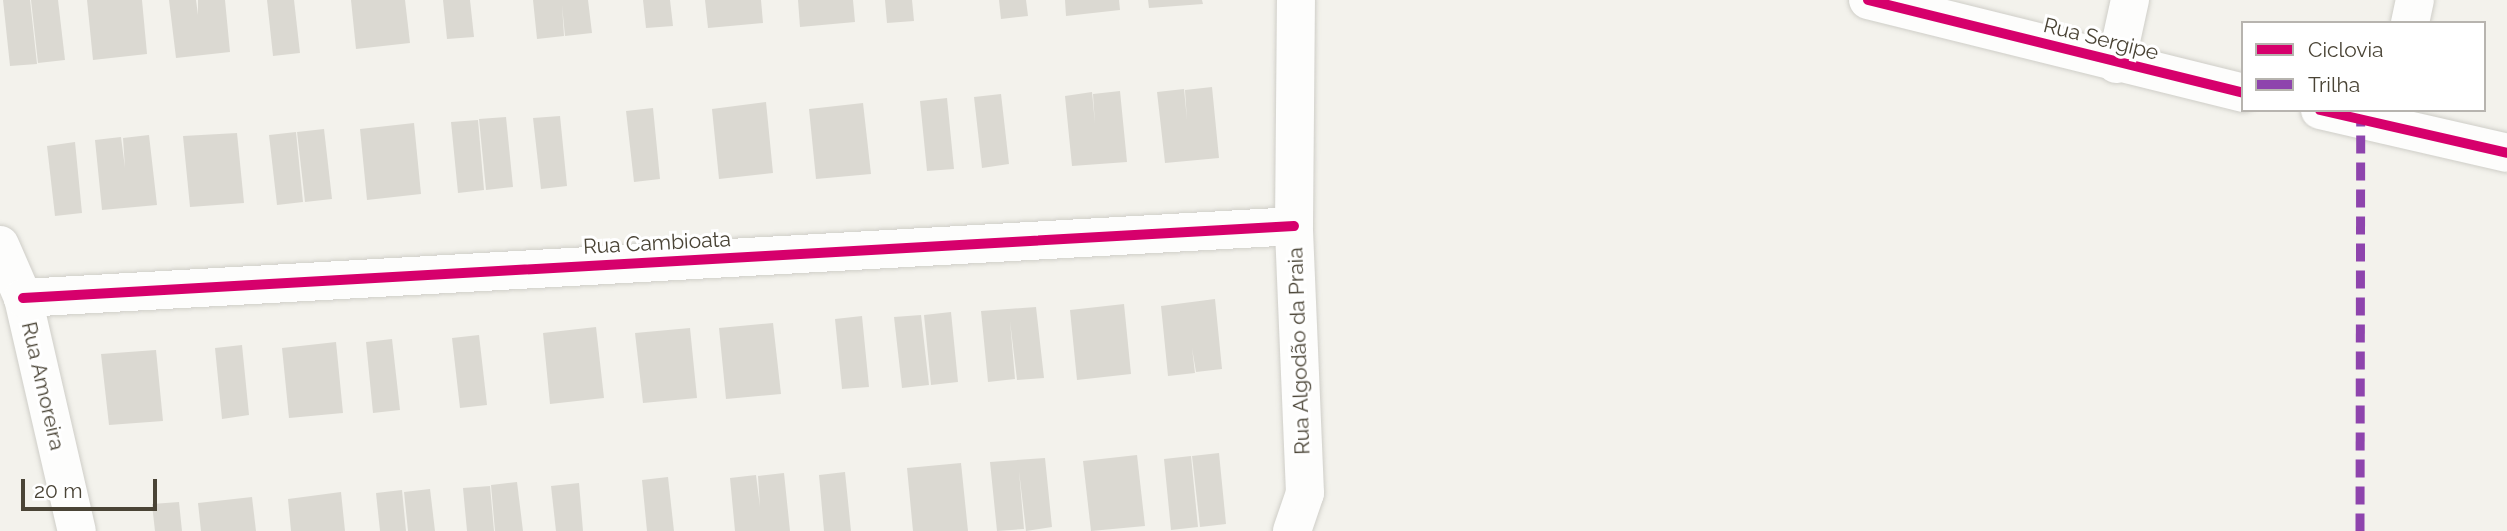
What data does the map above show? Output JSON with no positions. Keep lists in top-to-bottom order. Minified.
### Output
{"streets":{"street":["Rua Sergipe","Rua Cambioata","Rua Algodão da Praia","Rua Amoreira"]},"crossings":[["Rua Cambioata","Rua Algodão da Praia"],["Rua Cambioata","Rua Amoreira"]],"legend":["Ciclovia","Trilha"],"scale_bar":"20 m"}
